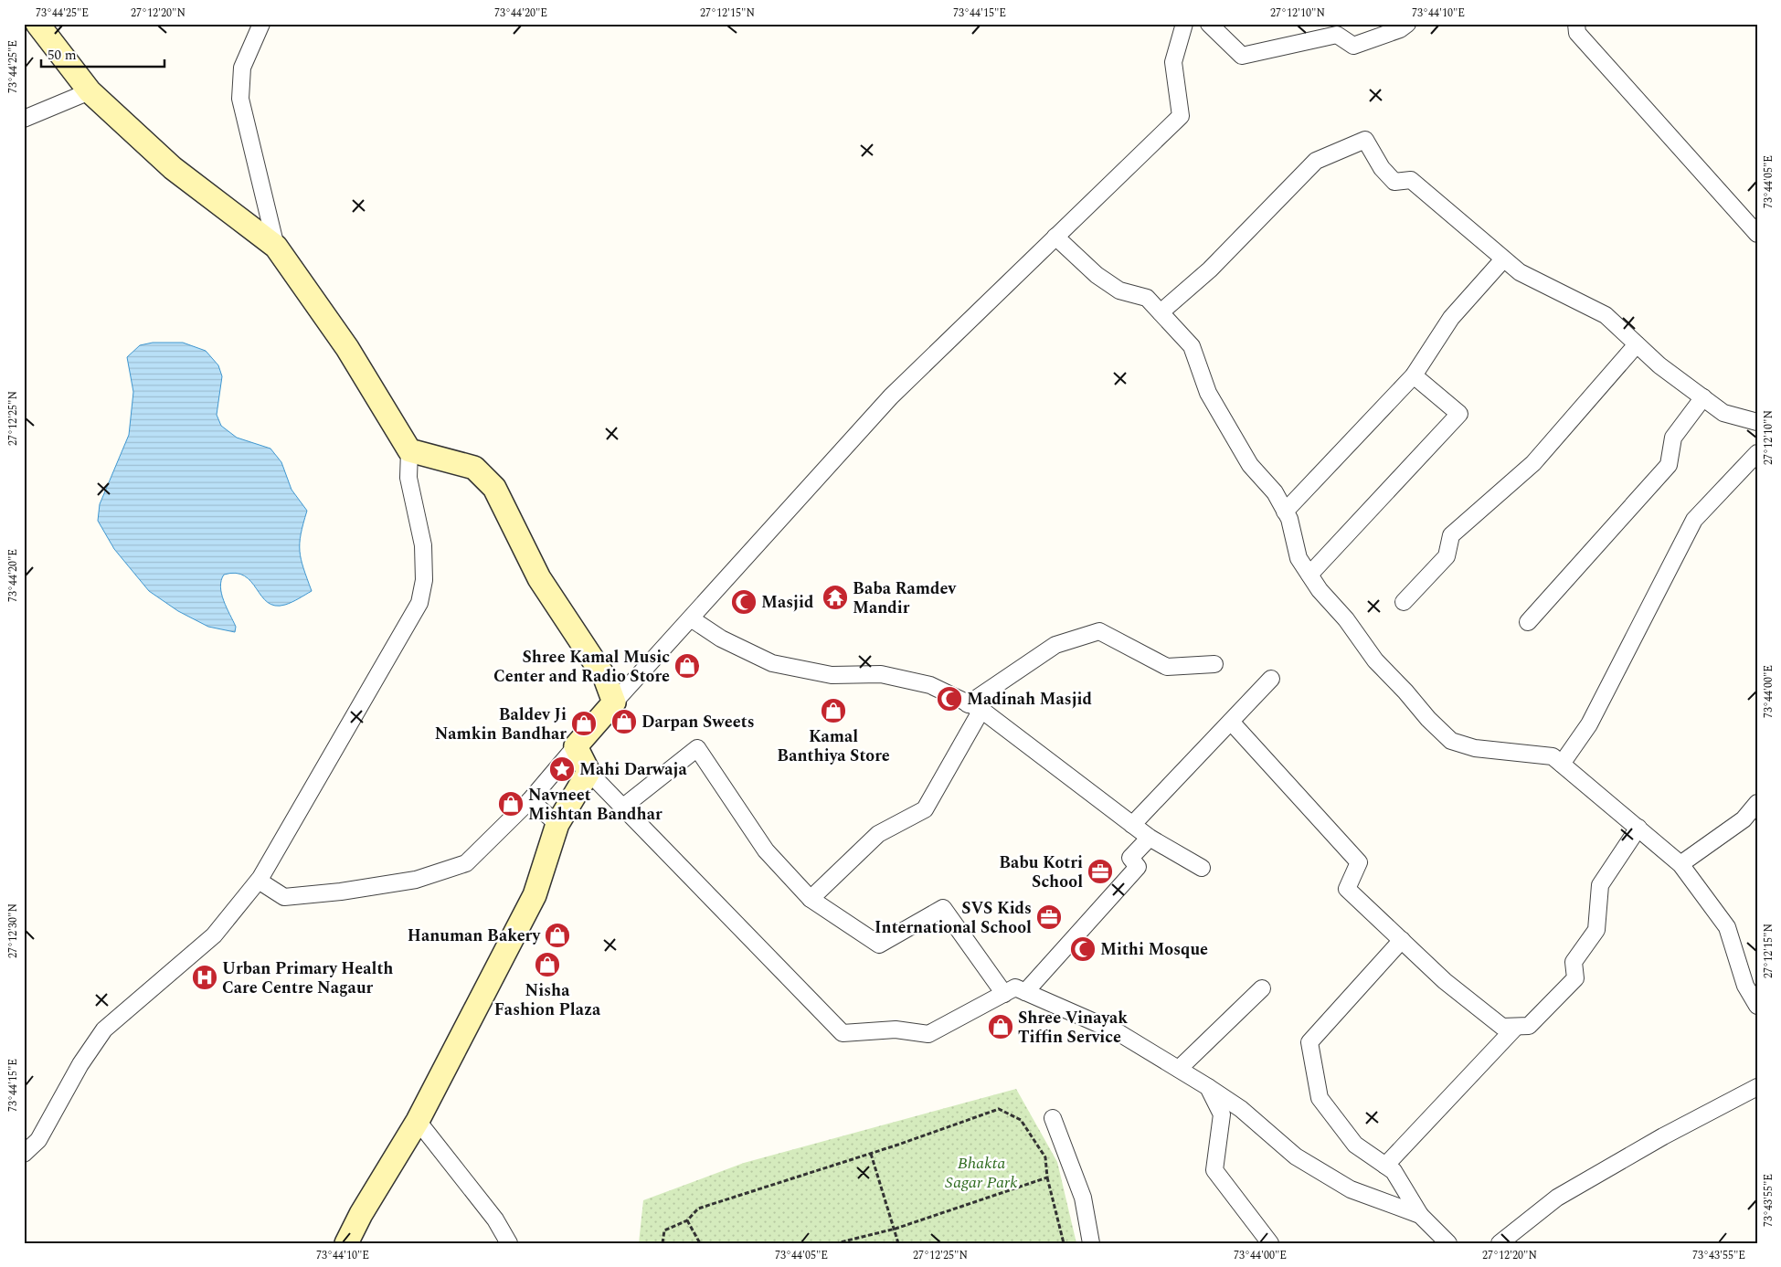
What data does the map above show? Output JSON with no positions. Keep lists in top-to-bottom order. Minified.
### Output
{"parks":["Bhakta Sagar Park"],"places":{"temple":["Baba Ramdev Mandir"],"mosque":["Masjid","Madinah Masjid","Mithi Mosque"],"shop":["Shree Kamal Music Center and Radio Store","Kamal Banthiya Store","Darpan Sweets","Baldev Ji Namkin Bandhar","Navneet Mishtan Bandhar","Hanuman Bakery","Nisha Fashion Plaza","Shree Vinayak Tiffin Service"],"place":["Mahi Darwaja"],"office":["Babu Kotri School","SVS Kids International School"],"hospital":["Urban Primary Health Care Centre Nagaur"]},"scale_bar":"50 m","coordinates":["73°44'25\"E","27°12'20\"N","73°44'20\"E","27°12'15\"N","73°44'15\"E","27°12'10\"N","73°44'10\"E","73°44'05\"E","27°12'25\"N","73°44'00\"E","27°12'30\"N","73°43'55\"E"]}
